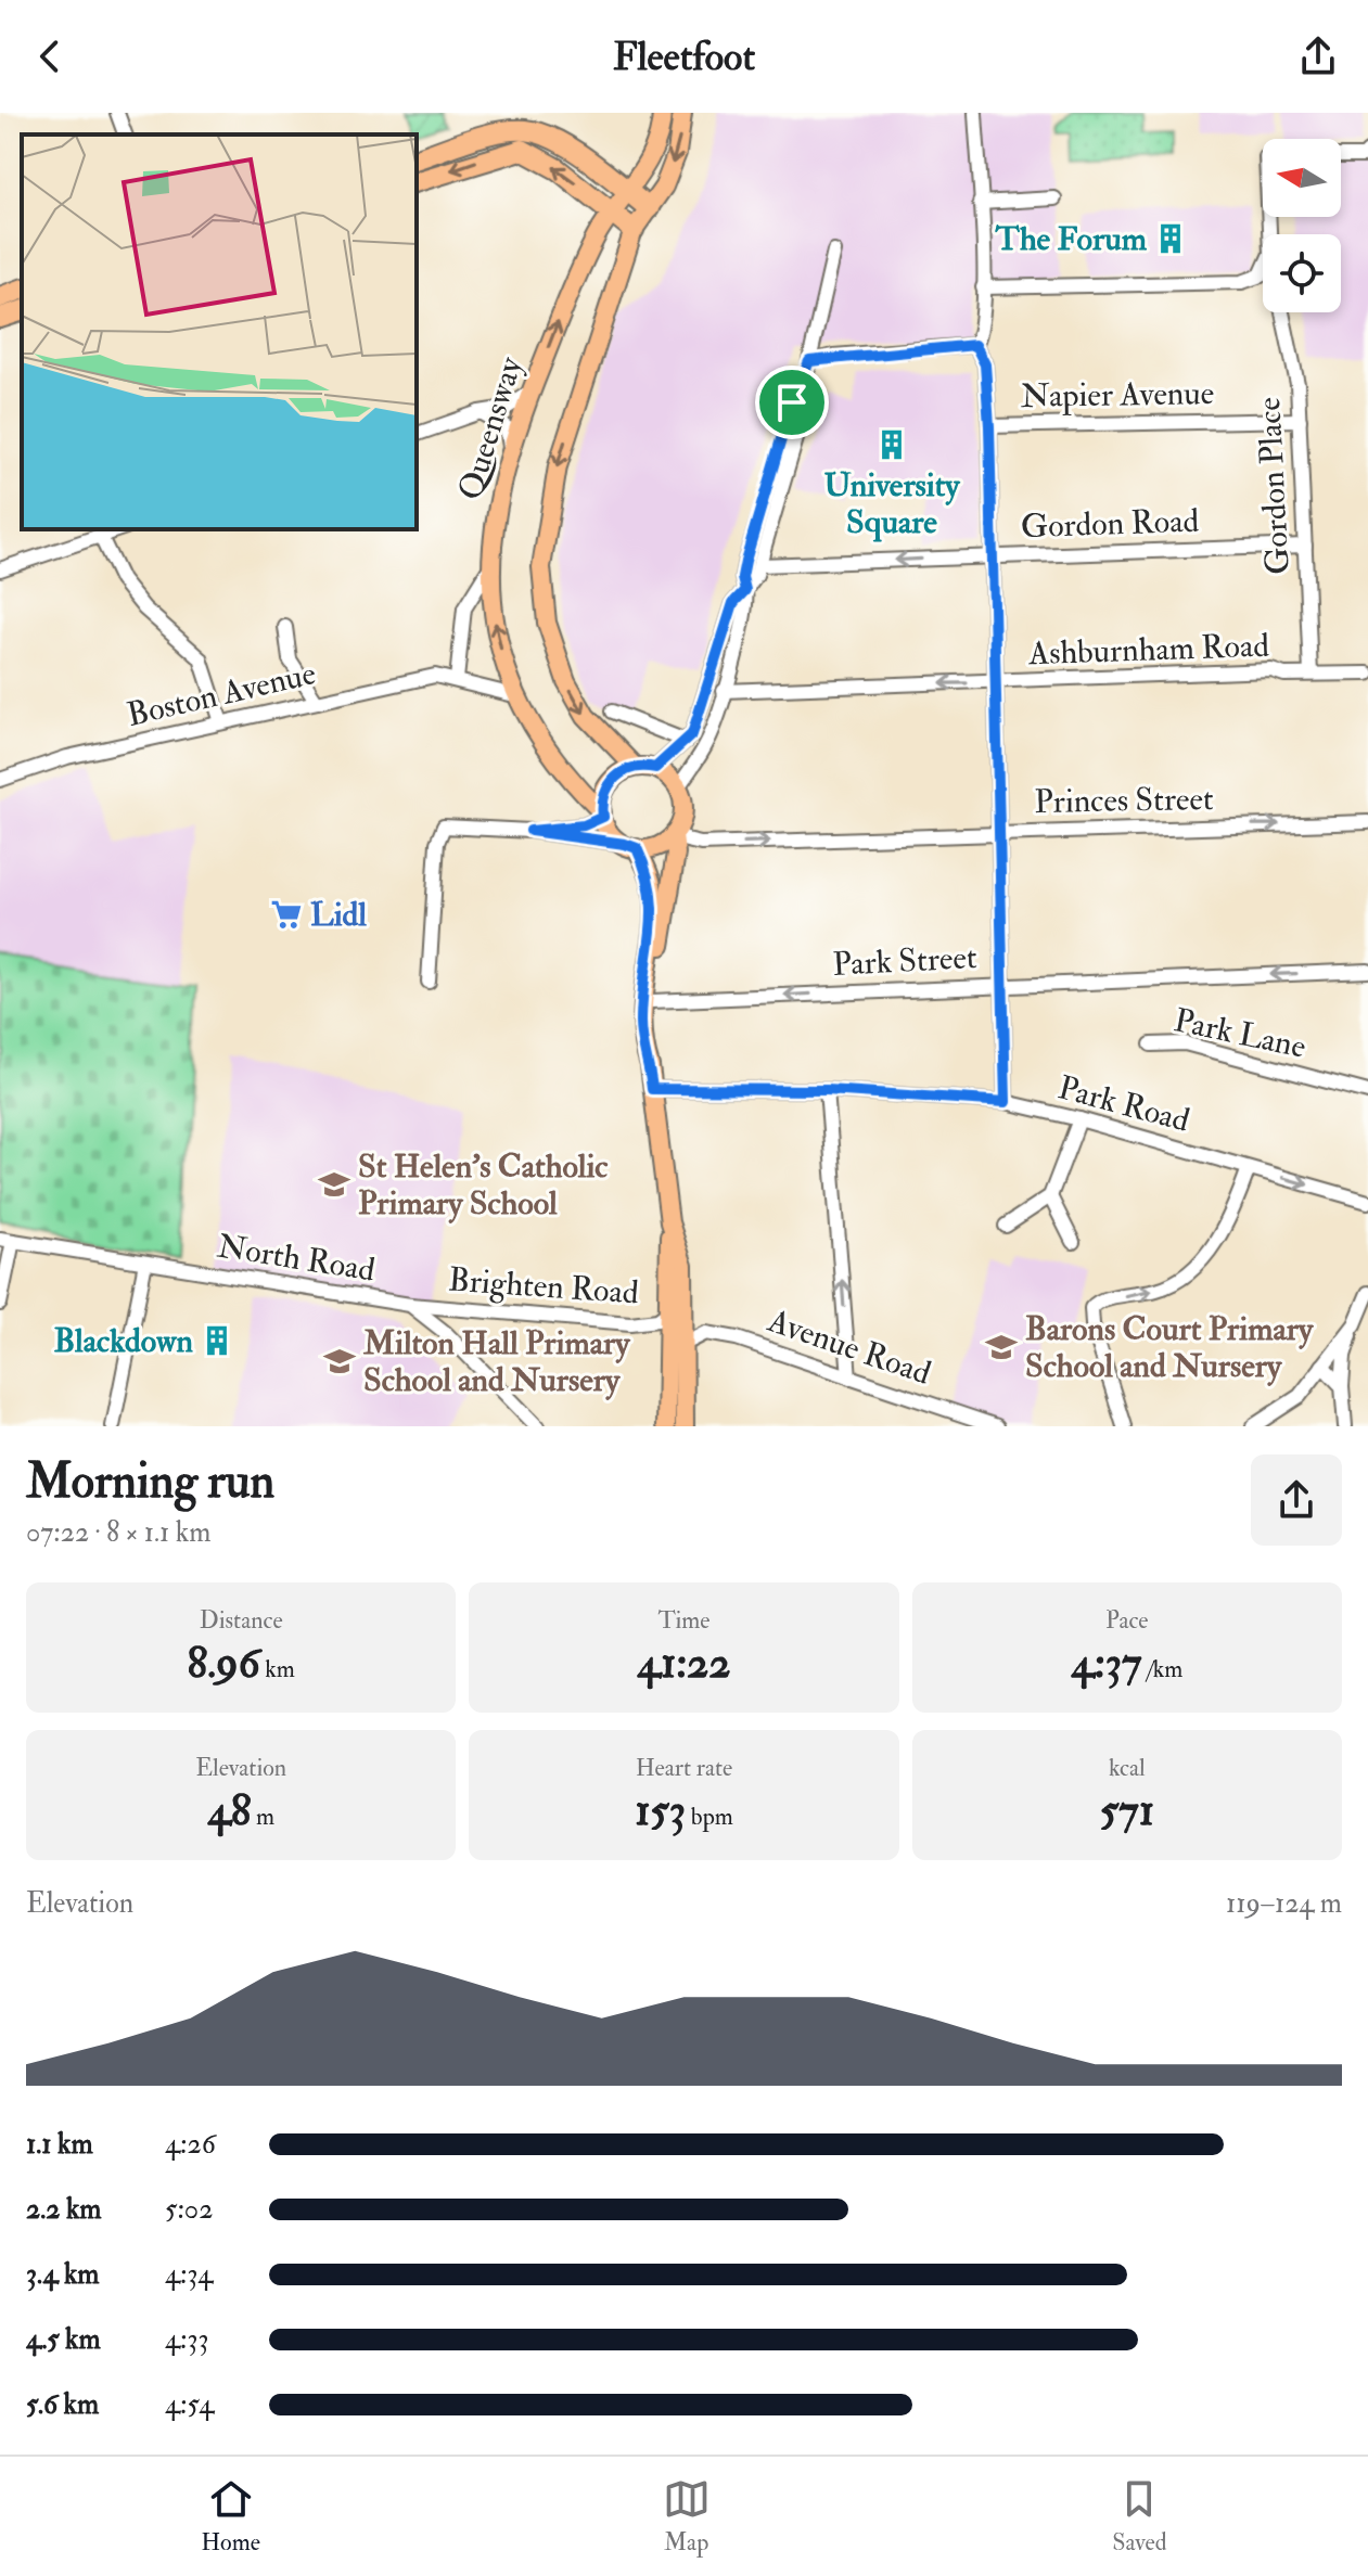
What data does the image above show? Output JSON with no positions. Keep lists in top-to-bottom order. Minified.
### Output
{"streets":{"main road":["Queensway"],"street":["Napier Avenue","Gordon Place","Gordon Road","Ashburnham Road","Boston Avenue","Princes Street","Park Street","Park Lane","Park Road","North Road","Brighten Road","Avenue Road"]},"crossings":[["Napier Avenue","Gordon Place"],["Queensway","Boston Avenue"],["Queensway","Princes Street"],["Gordon Place","Gordon Road"],["Gordon Place","Ashburnham Road"],["North Road","Brighten Road"]],"one_way":["Gordon Road","Ashburnham Road","Princes Street","Park Street"],"places":{"building":["The Forum","University Square","Blackdown"],"supermarket":["Lidl"],"school or university":["St Helen's Catholic Primary School","Barons Court Primary School and Nursery","Milton Hall Primary School and Nursery"]},"north":"left","page":{"header":"Fleetfoot","heading":["Morning run","07:22 · 8 × 1.1 km"],"stats":[["Distance","8.96 km"],["Time","41:22"],["Pace","4:37 /km"],["Elevation","48 m"],["Heart rate","153 bpm"],["kcal","571"]],"chart":["Elevation","119–124 m"],"list":[{"name":"1.1 km","note":"4:26"},{"name":"2.2 km","note":"5:02"},{"name":"3.4 km","note":"4:34"},{"name":"4.5 km","note":"4:33"},{"name":"5.6 km","note":"4:54"}],"tabs":["Home","Map","Saved"]}}
